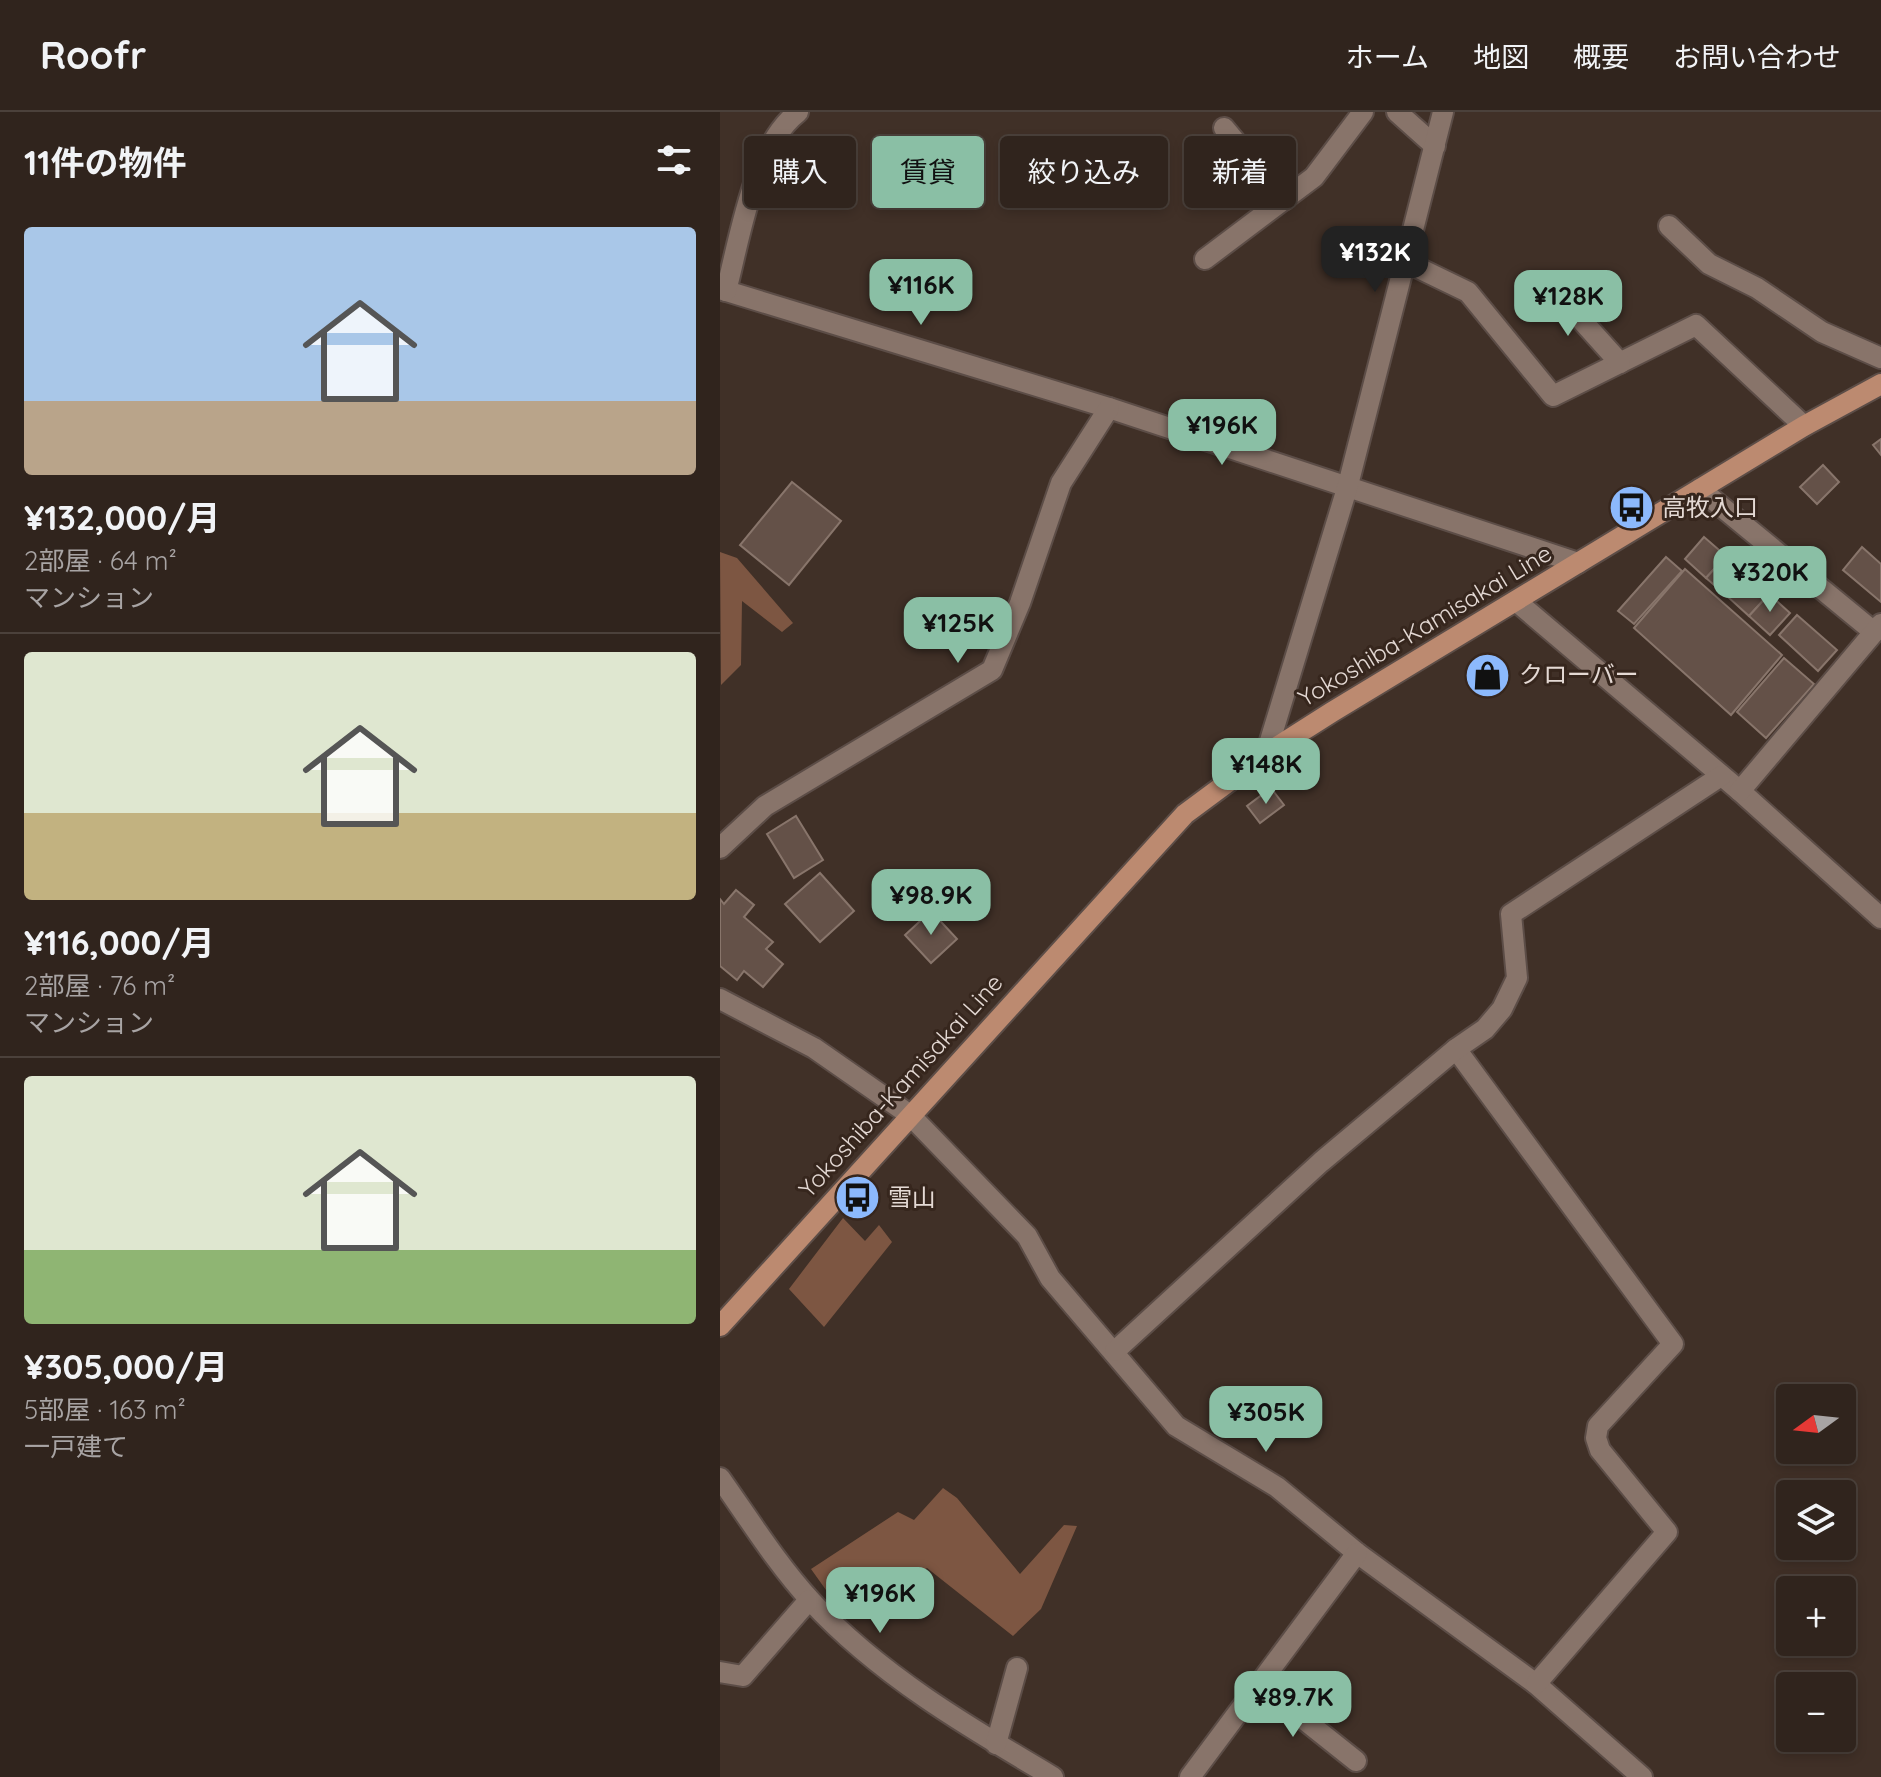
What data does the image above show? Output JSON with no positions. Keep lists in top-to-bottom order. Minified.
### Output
{"streets":{"main road":["Yokoshiba-Kamisakai Line"]},"places":{"bus stop":["高牧入口","雪山"],"shop":["クローバー"]},"north":"left","page":{"header":"Roofr","nav":["ホーム","地図","概要","お問い合わせ"],"heading":"11件の物件","chip":["購入","賃貸","絞り込み","新着"],"list":[{"name":"¥132,000/月","note":"2部屋 · 64 m² · マンション"},{"name":"¥116,000/月","note":"2部屋 · 76 m² · マンション"},{"name":"¥305,000/月","note":"5部屋 · 163 m² · 一戸建て"}],"price":["¥132K","¥116K","¥128K","¥196K","¥320K","¥125K","¥148K","¥98.9K","¥305K","¥196K","¥89.7K"],"map_buttons":["+","−"]}}
